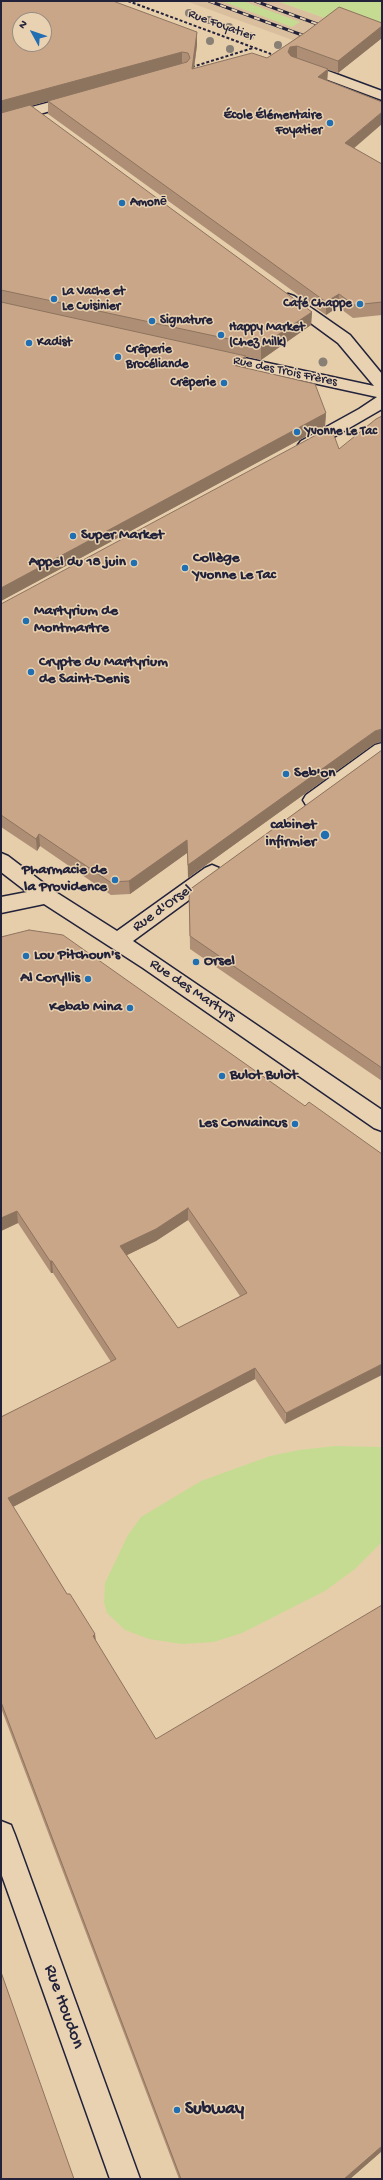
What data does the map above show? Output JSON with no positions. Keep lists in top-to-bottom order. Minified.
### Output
{"streets":{"street":["Rue des Trois Frères","Rue d'Orsel","Rue des Martyrs","Rue Houdon"],"path":["Rue Foyatier"]},"crossings":[["Rue d'Orsel","Rue des Martyrs"]],"places":["École Élémentaire Foyatier","Amonē","La Vache et Le Cuisinier","Café Chappe","Signature","Happy Market (Chez Milk)","Kadist","Crêperie Brocéliande","Crêperie","Yvonne Le Tac","Super Market","Appel du 18 juin","Collège Yvonne Le Tac","Martyrium de Montmartre","Crypte du Martyrium de Saint-Denis","Seb'on","cabinet infirmier","Pharmacie de la Providence","Lou Pitchoun's","Orsel","Al Coryllis","Kebab Mina","Bulot Bulot","Les Convaincus","Subway"],"north":"top left"}
